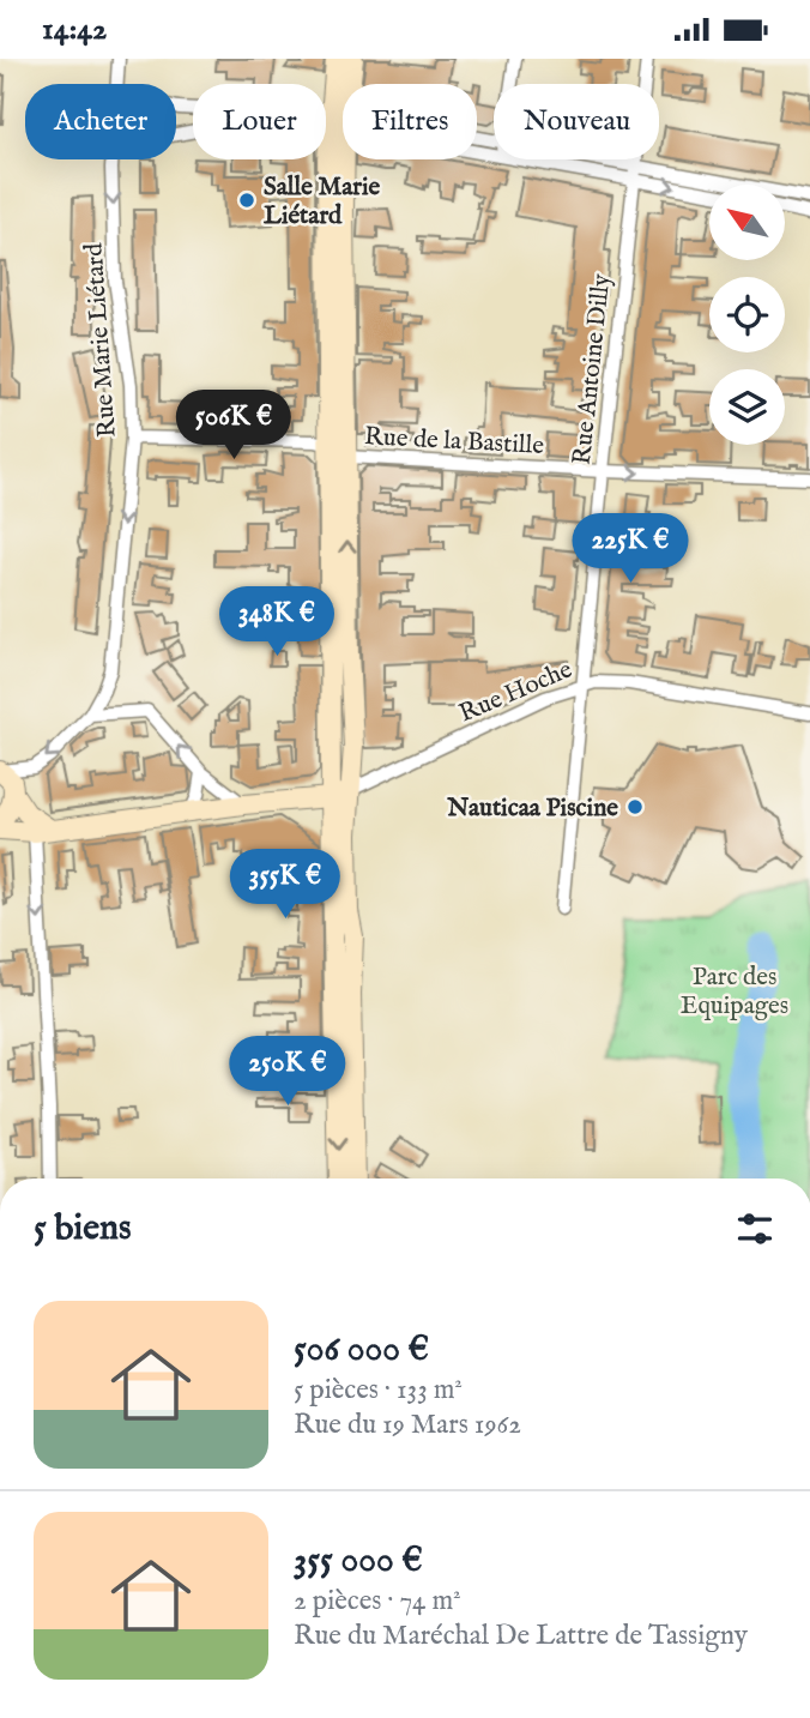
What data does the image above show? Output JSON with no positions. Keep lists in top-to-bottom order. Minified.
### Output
{"streets":{"street":["Rue Marie Liétard","Rue Antoine Dilly","Rue de la Bastille","Rue Hoche"]},"crossings":[["Rue Marie Liétard","Rue de la Bastille"],["Rue Antoine Dilly","Rue de la Bastille"],["Rue Antoine Dilly","Rue Hoche"]],"one_way":["Rue Marie Liétard"],"parks":["Parc des Equipages"],"places":["Salle Marie Liétard","Nauticaa Piscine"],"north":"top left","page":{"status":"14:42","chip":["Acheter","Louer","Filtres","Nouveau"],"price":["506K €","225K €","348K €","355K €","250K €"],"heading":"5 biens","list":[{"name":"506 000 €","note":"5 pièces · 133 m² · Rue du 19 Mars 1962"},{"name":"355 000 €","note":"2 pièces · 74 m² · Rue du Maréchal De Lattre de Tassigny"}]}}
